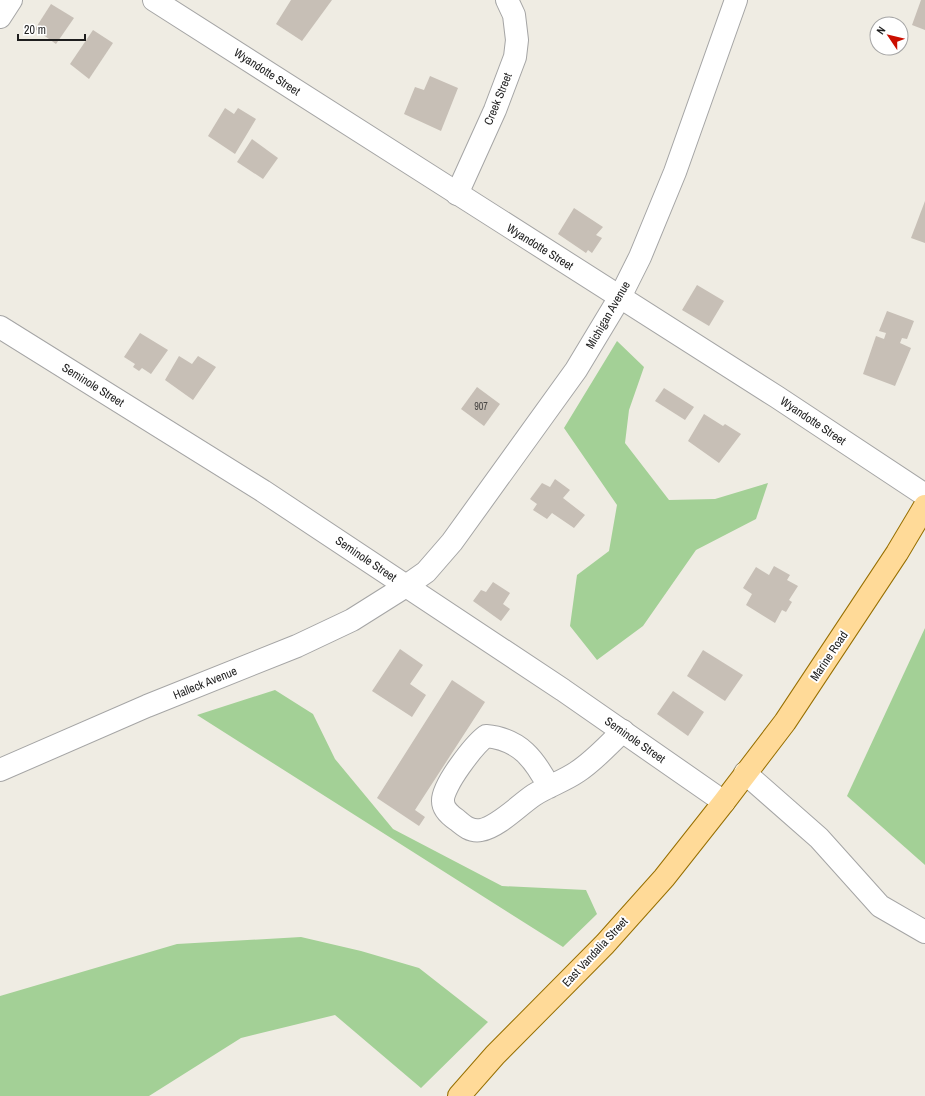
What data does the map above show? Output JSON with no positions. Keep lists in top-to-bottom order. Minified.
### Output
{"streets":{"main road":["Marine Road","East Vandalia Street"],"street":["Wyandotte Street","Creek Street","Michigan Avenue","Seminole Street","Halleck Avenue"]},"crossings":[["Wyandotte Street","Creek Street"],["Wyandotte Street","Michigan Avenue"],["Michigan Avenue","Seminole Street"],["Michigan Avenue","Halleck Avenue"],["Seminole Street","Marine Road"],["Seminole Street","Halleck Avenue"],["Seminole Street","East Vandalia Street"],["Marine Road","East Vandalia Street"]],"house_numbers":["907"],"scale_bar":"20 m","north":"top left"}
